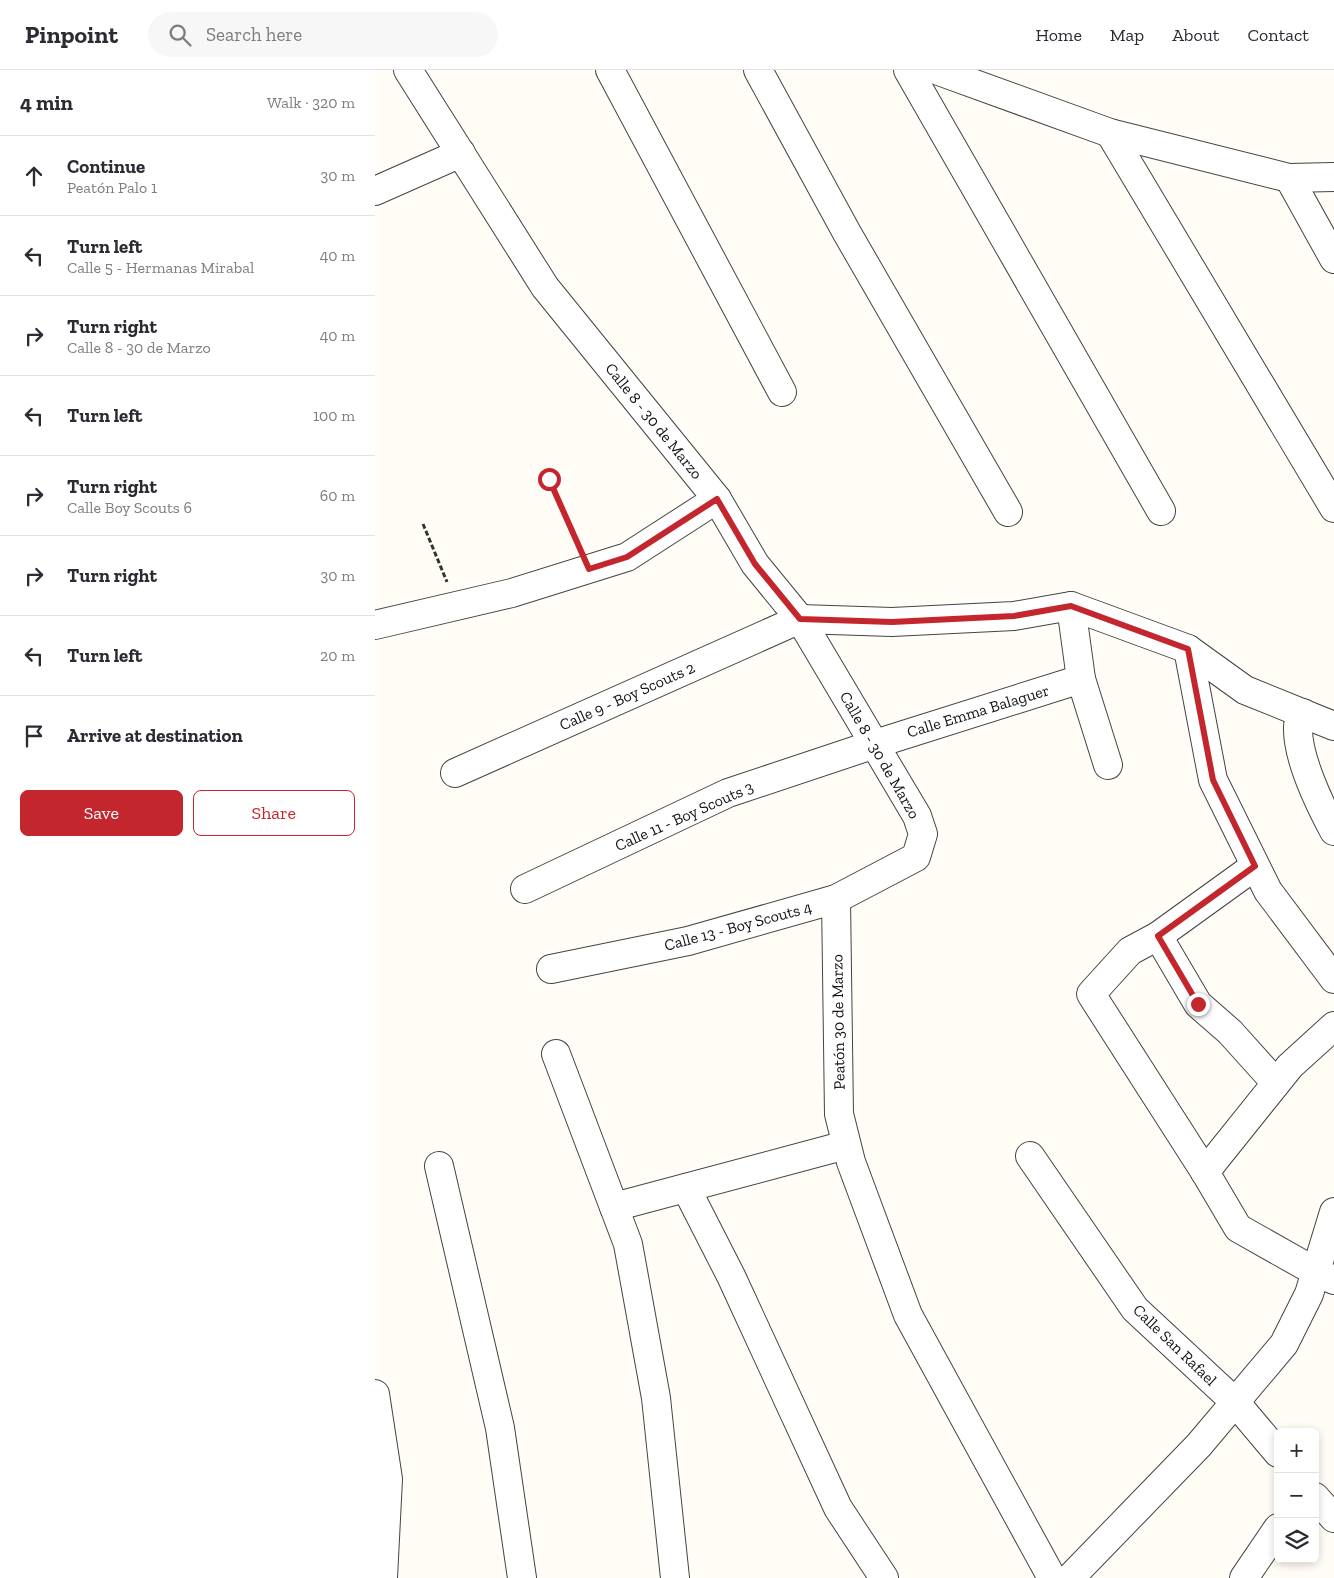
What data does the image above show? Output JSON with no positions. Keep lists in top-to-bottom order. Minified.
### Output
{"streets":{"street":["Calle 8 - 30 de Marzo","Calle 9 - Boy Scouts 2","Calle Emma Balaguer","Calle 11 - Boy Scouts 3","Calle 13 - Boy Scouts 4","Peatón 30 de Marzo","Calle San Rafael"]},"crossings":[["Calle 8 - 30 de Marzo","Calle 9 - Boy Scouts 2"],["Calle 8 - 30 de Marzo","Calle Emma Balaguer"],["Calle 8 - 30 de Marzo","Calle 11 - Boy Scouts 3"],["Calle 8 - 30 de Marzo","Calle 13 - Boy Scouts 4"],["Calle Emma Balaguer","Calle 11 - Boy Scouts 3"],["Calle 13 - Boy Scouts 4","Peatón 30 de Marzo"]],"page":{"header":"Pinpoint","search":"Search here","nav":["Home","Map","About","Contact"],"heading":["4 min","Walk · 320 m"],"list":[["Continue","Peatón Palo 1","30 m"],["Turn left","Calle 5 - Hermanas Mirabal","40 m"],["Turn right","Calle 8 - 30 de Marzo","40 m"],["Turn left","100 m"],["Turn right","Calle Boy Scouts 6","60 m"],["Turn right","30 m"],["Turn left","20 m"],"Arrive at destination"],"buttons":["Save","Share"],"map_buttons":["+","−"]}}
